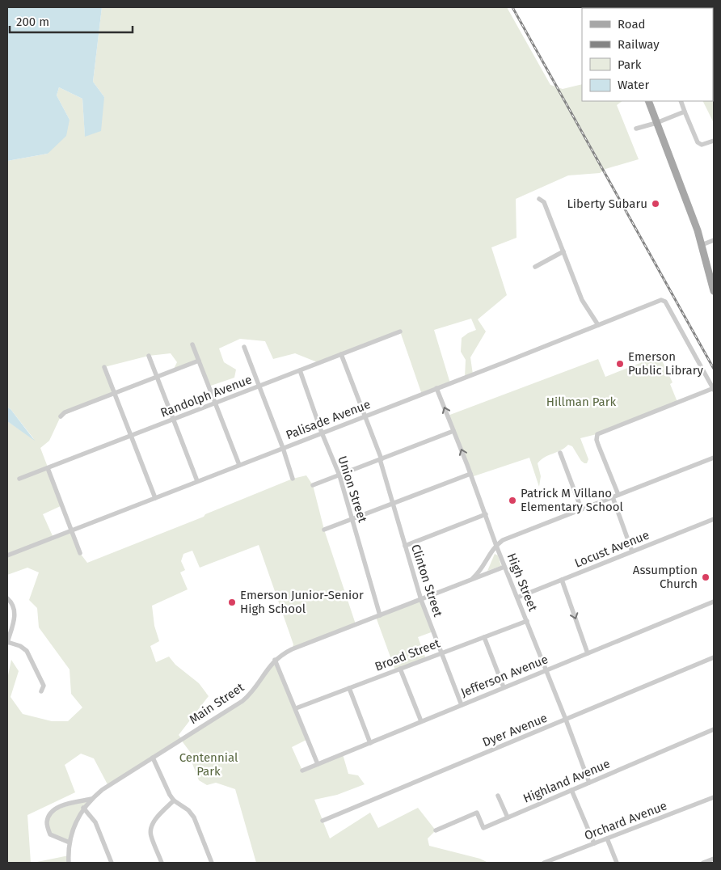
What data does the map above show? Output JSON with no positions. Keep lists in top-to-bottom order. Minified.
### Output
{"streets":{"street":["Randolph Avenue","Palisade Avenue","Union Street","Locust Avenue","Clinton Street","High Street","Broad Street","Jefferson Avenue","Main Street","Dyer Avenue","Highland Avenue","Orchard Avenue"]},"crossings":[["Randolph Avenue","Union Street"],["Randolph Avenue","Clinton Street"],["Palisade Avenue","Union Street"],["Palisade Avenue","Clinton Street"],["Palisade Avenue","High Street"],["Union Street","Main Street"],["Locust Avenue","High Street"],["Clinton Street","Broad Street"],["Clinton Street","Jefferson Avenue"],["Clinton Street","Main Street"],["High Street","Broad Street"],["High Street","Jefferson Avenue"],["High Street","Main Street"],["High Street","Dyer Avenue"],["High Street","Highland Avenue"]],"parks":["Hillman Park","Centennial Park"],"places":["Liberty Subaru","Emerson Public Library","Patrick M Villano Elementary School","Assumption Church","Emerson Junior-Senior High School"],"legend":["Road","Railway","Park","Water"],"scale_bar":"200 m"}
